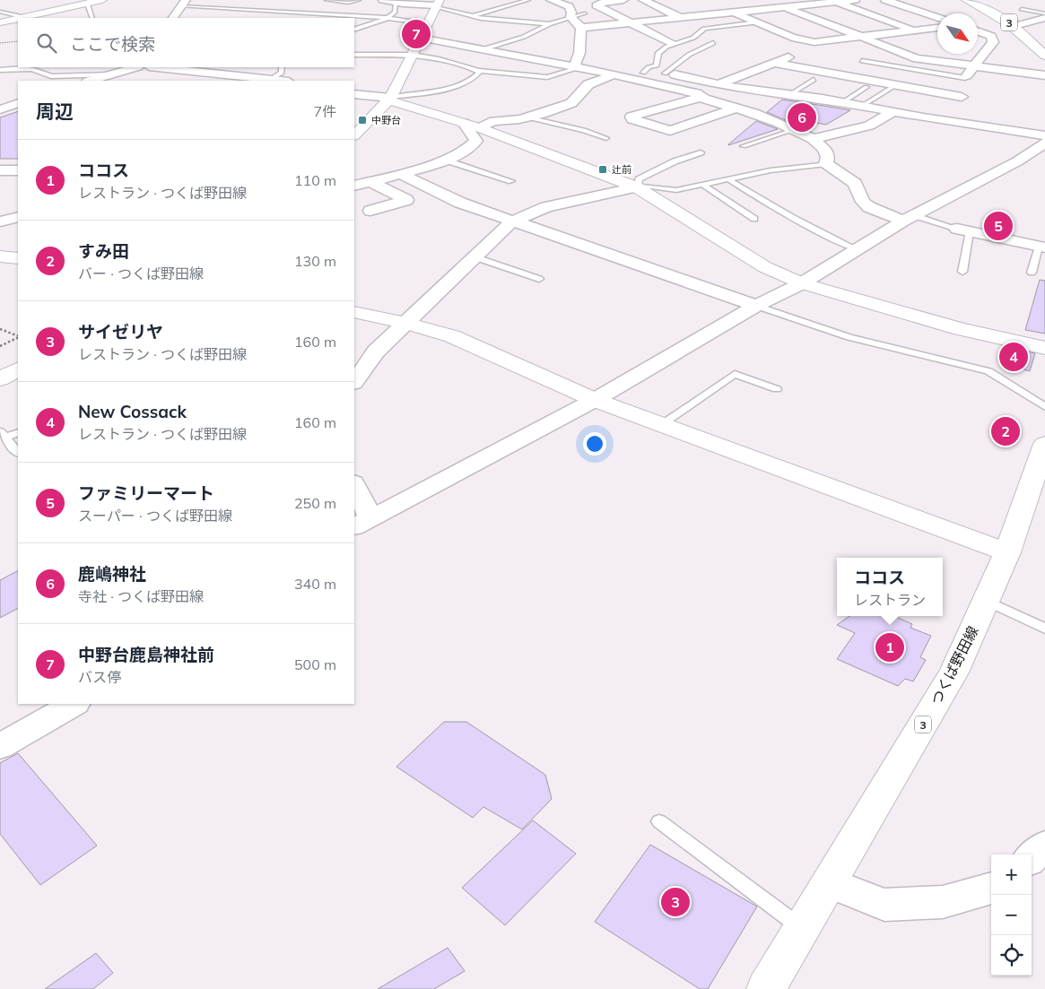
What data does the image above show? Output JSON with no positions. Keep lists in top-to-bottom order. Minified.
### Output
{"streets":{"street":["3","つくば野田線"]},"places":{"transit":["中野台","辻前"]},"north":"bottom right","page":{"pins":["7","6","5","4","2","1","3"],"search":"ここで検索","heading":["周辺","7件"],"list":[{"mark":"1","name":"ココス","note":"レストラン · つくば野田線","value":"110 m"},{"mark":"2","name":"すみ田","note":"バー · つくば野田線","value":"130 m"},{"mark":"3","name":"サイゼリヤ","note":"レストラン · つくば野田線","value":"160 m"},{"mark":"4","name":"New Cossack","note":"レストラン · つくば野田線","value":"160 m"},{"mark":"5","name":"ファミリーマート","note":"スーパー · つくば野田線","value":"250 m"},{"mark":"6","name":"鹿嶋神社","note":"寺社 · つくば野田線","value":"340 m"},{"mark":"7","name":"中野台鹿島神社前","note":"バス停","value":"500 m"}],"popup":["ココス","レストラン"],"map_buttons":["+","−"]}}
